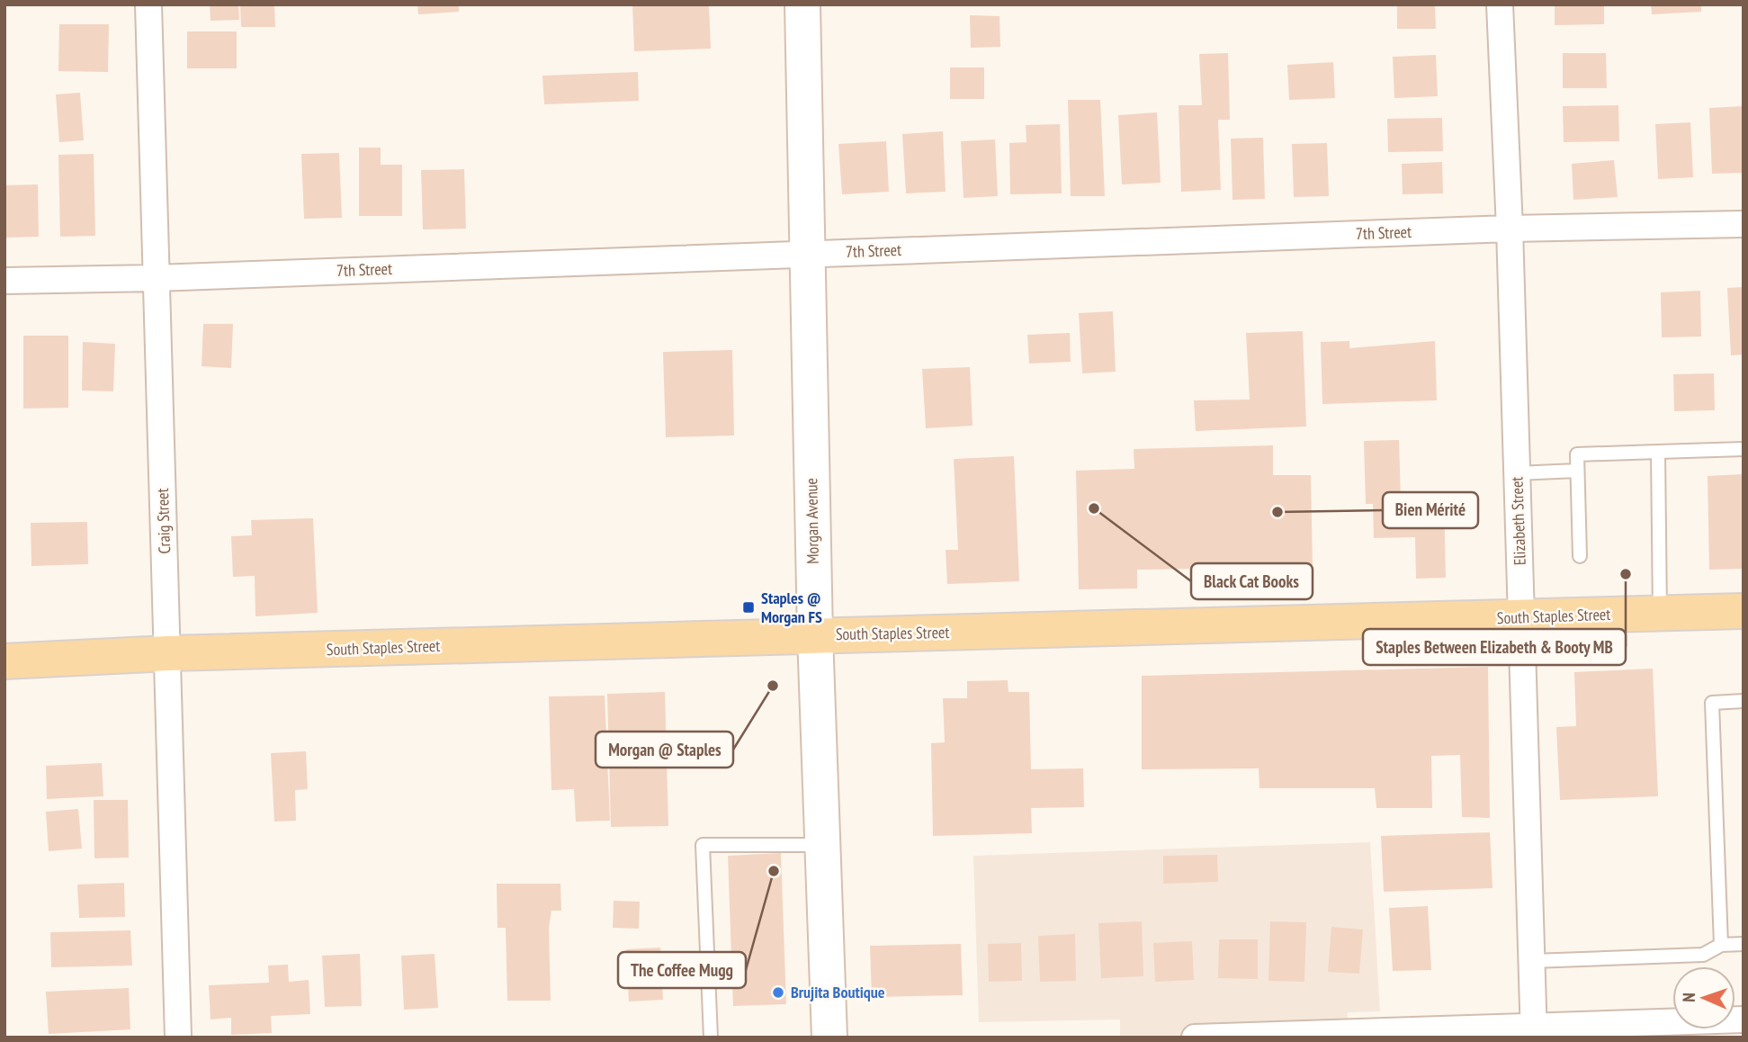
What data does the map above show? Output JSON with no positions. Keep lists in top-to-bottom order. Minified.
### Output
{"streets":{"main road":["Morgan Avenue","South Staples Street"],"street":["7th Street","Craig Street","Elizabeth Street"]},"crossings":[["7th Street","Craig Street"],["7th Street","Morgan Avenue"],["7th Street","Elizabeth Street"],["Craig Street","South Staples Street"],["Morgan Avenue","South Staples Street"],["Elizabeth Street","South Staples Street"]],"places":{"other":["Black Cat Books","Bien Mérité","Staples Between Elizabeth & Booty MB","Morgan @ Staples","The Coffee Mugg","Brujita Boutique"],"transit":["Staples @ Morgan FS"]},"north":"left"}
